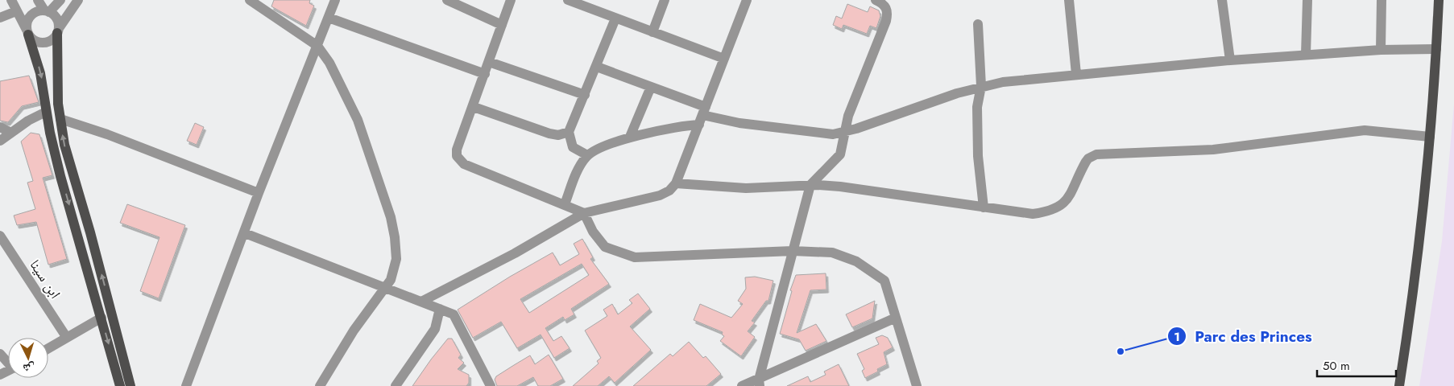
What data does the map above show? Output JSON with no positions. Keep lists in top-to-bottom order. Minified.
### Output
{"streets":{"street":["ابن سينا"]},"places":["Parc des Princes"],"scale_bar":"50 m","north":"bottom"}
